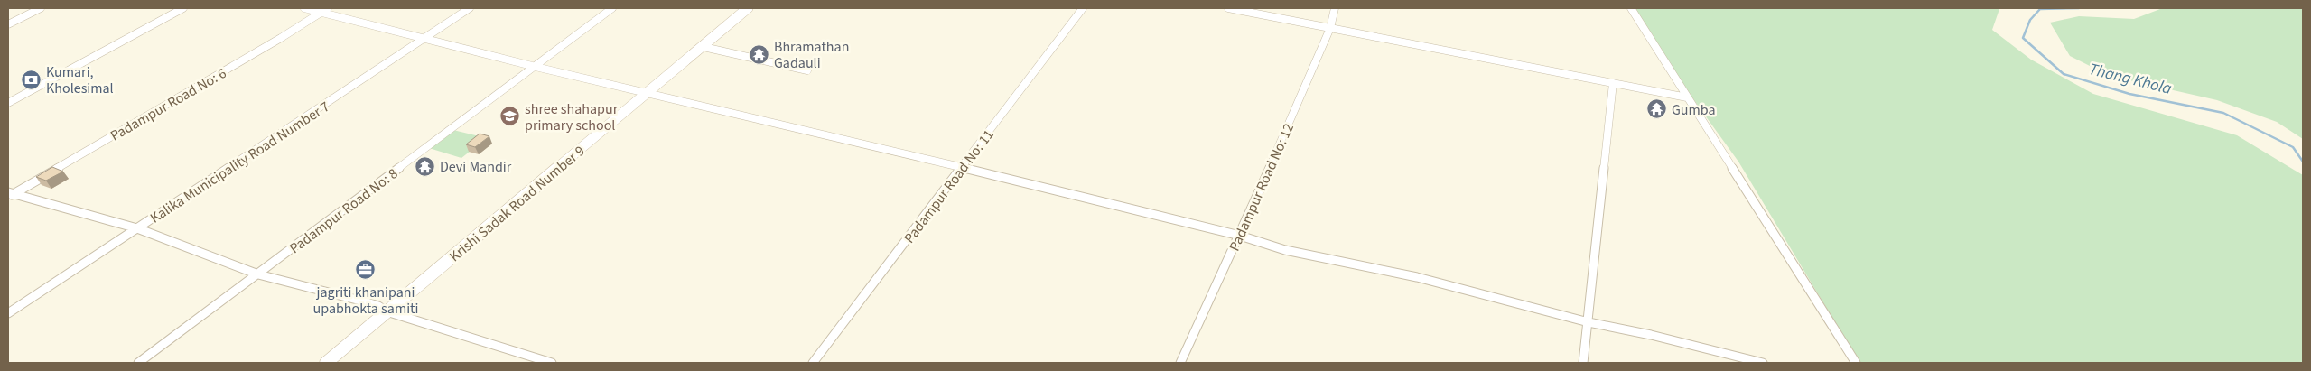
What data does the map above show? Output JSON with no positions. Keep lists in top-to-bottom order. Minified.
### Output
{"streets":{"street":["Padampur Road No: 6","Kalika Municipality Road Number 7","Padampur Road No: 11","Padampur Road No: 12","Krishi Sadak Road Number 9","Padampur Road No: 8"]},"water":["Thang Khola"],"places":{"temple":["Bhramathan Gadauli","Gumba","Devi Mandir"],"bank":["Kumari, Kholesimal"],"school or university":["shree shahapur primary school"],"office":["jagriti khanipani upabhokta samiti"]}}
